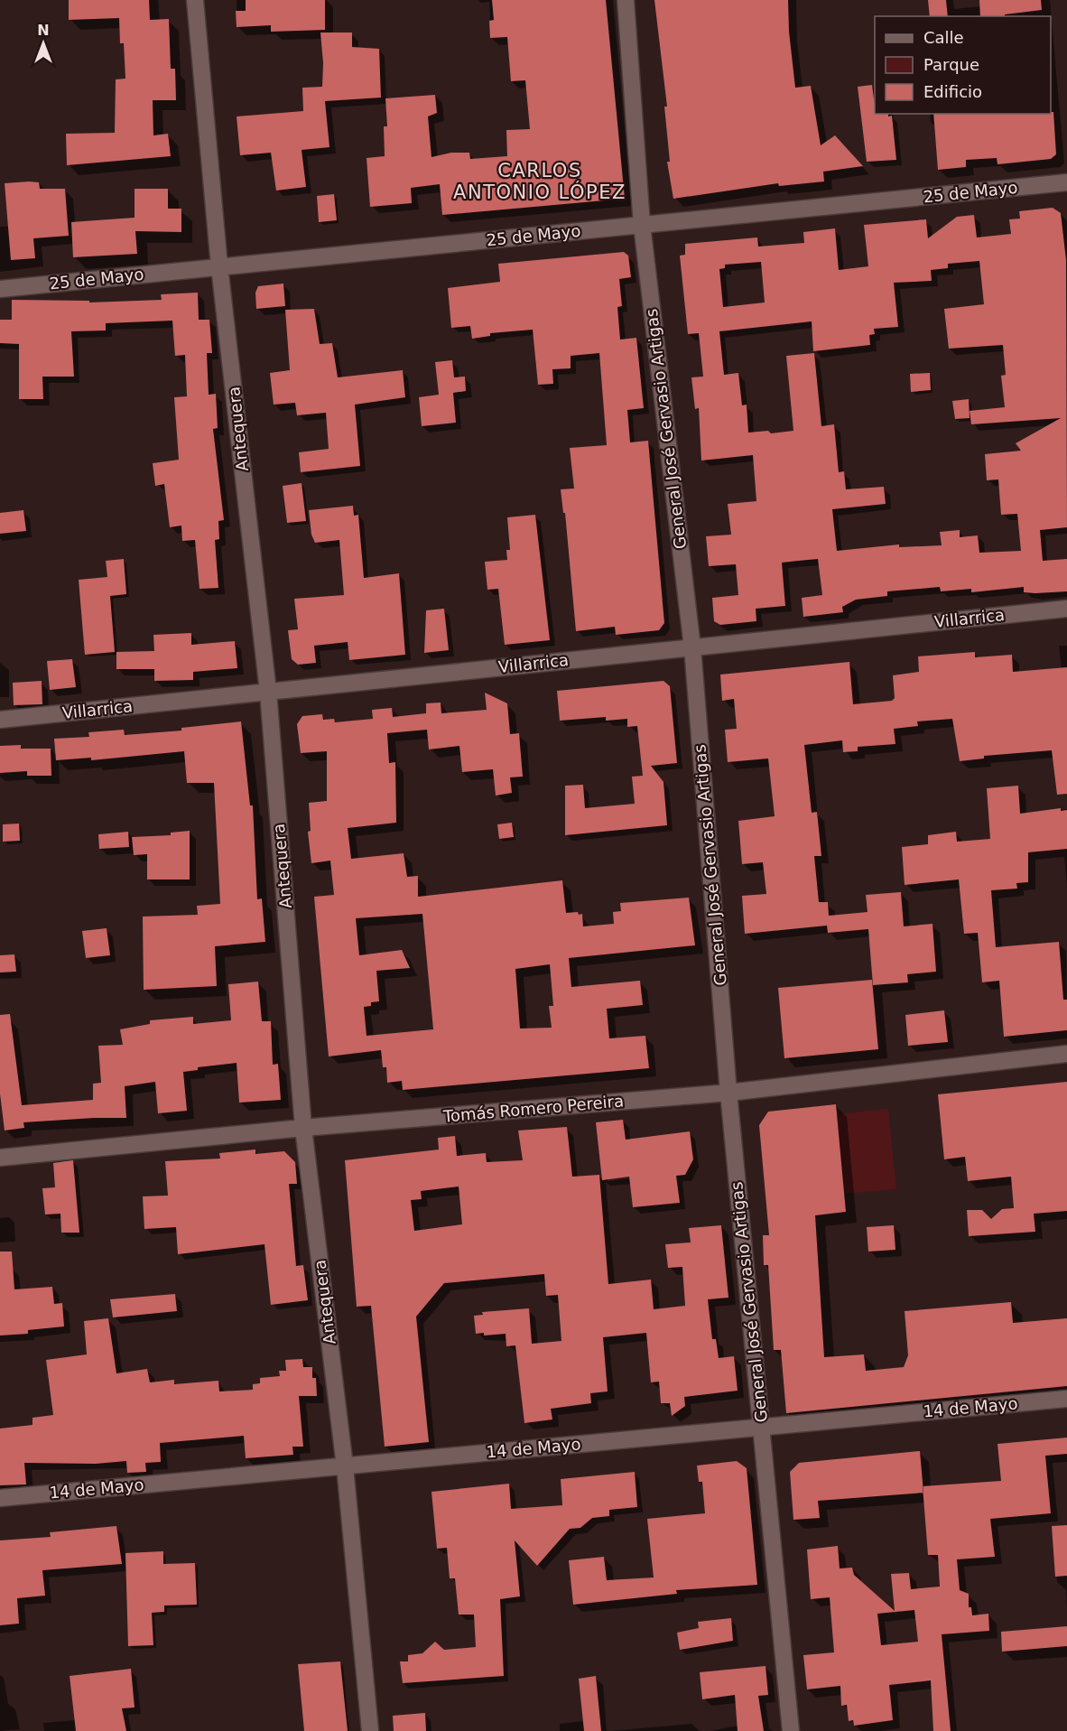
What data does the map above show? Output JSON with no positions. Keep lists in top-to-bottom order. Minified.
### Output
{"streets":{"street":["25 de Mayo","Antequera","General José Gervasio Artigas","Villarrica","Tomás Romero Pereira","14 de Mayo"]},"crossings":[["25 de Mayo","Antequera"],["25 de Mayo","General José Gervasio Artigas"],["Antequera","Villarrica"],["Antequera","Tomás Romero Pereira"],["Antequera","14 de Mayo"],["General José Gervasio Artigas","Villarrica"],["General José Gervasio Artigas","Tomás Romero Pereira"],["General José Gervasio Artigas","14 de Mayo"]],"districts":["CARLOS ANTONIO LÓPEZ"],"legend":["Calle","Parque","Edificio"],"north":"top"}
